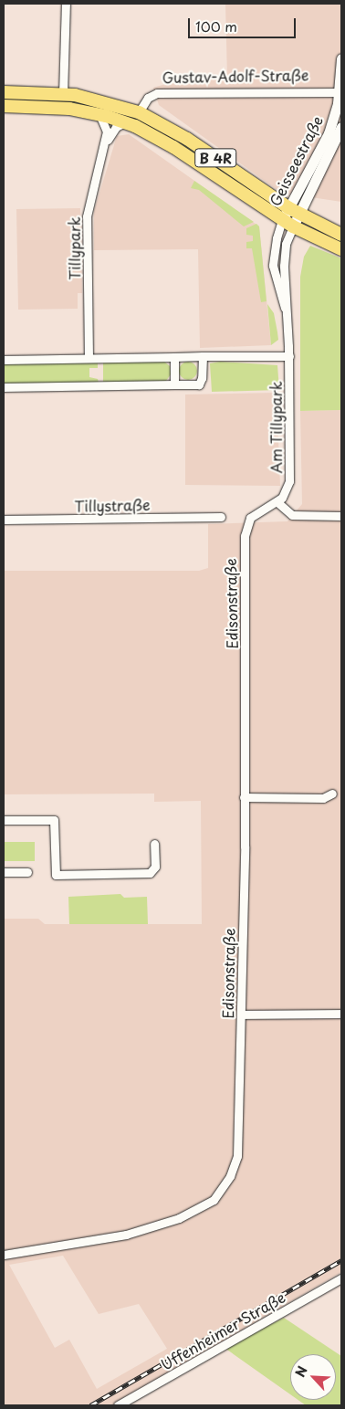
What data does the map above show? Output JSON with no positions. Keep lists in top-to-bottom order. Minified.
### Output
{"streets":{"main road":["B 4R"],"street":["Gustav-Adolf-Straße","Geisseestraße","Tillypark","Am Tillypark","Tillystraße","Edisonstraße","Uffenheimer Straße"]},"crossings":[["Gustav-Adolf-Straße","B 4R"],["Gustav-Adolf-Straße","Geisseestraße"],["B 4R","Geisseestraße"],["B 4R","Tillypark"],["B 4R","Am Tillypark"],["Geisseestraße","Am Tillypark"],["Am Tillypark","Edisonstraße"]],"scale_bar":"100 m","north":"top left"}
